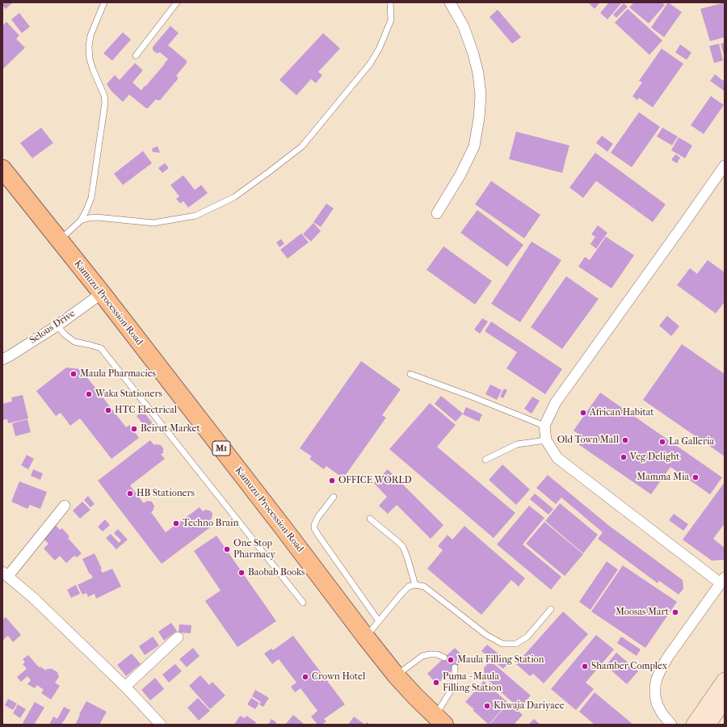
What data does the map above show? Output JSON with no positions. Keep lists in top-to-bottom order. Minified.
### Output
{"streets":{"highway":["Kamuzu Procession Road","M1"],"street":["Selous Drive"]},"crossings":[["Kamuzu Procession Road","Selous Drive"]],"places":["Maula Pharmacies","Waka Stationers","HTC Electrical","African Habitat","Beirut Market","Old Town Mall","La Galleria","Veg Delight","Mamma Mia","OFFICE WORLD","HB Stationers","Techno Brain","One Stop Pharmacy","Baobab Books","Moosas Mart","Maula Filling Station","Shamber Complex","Crown Hotel","Puma - Maula Filling Station","Khwaja Dariyaee"]}
